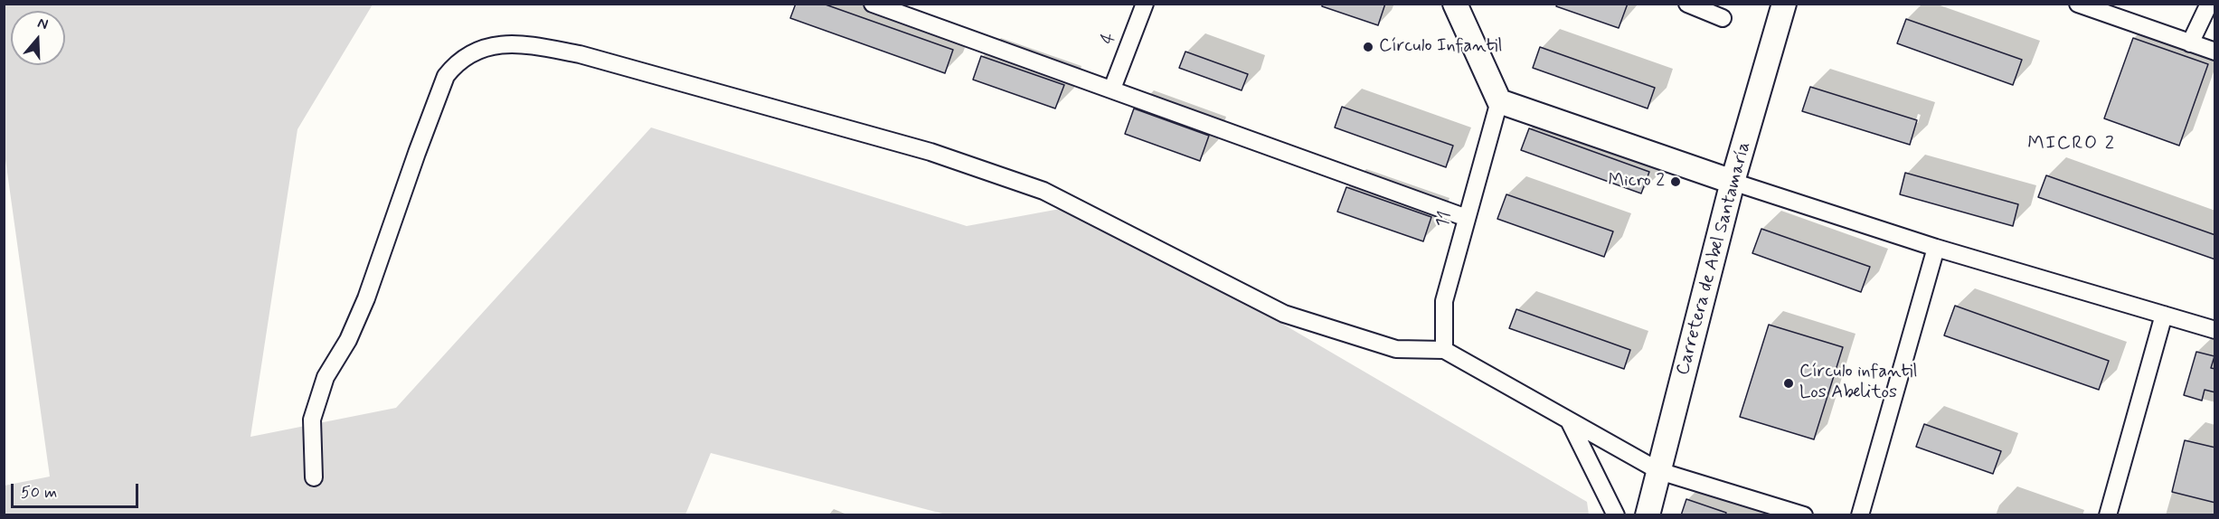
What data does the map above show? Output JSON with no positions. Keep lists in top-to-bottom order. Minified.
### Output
{"streets":{"main road":["Carretera de Abel Santamaría"],"street":["4","11"]},"districts":["MICRO 2"],"places":["Círculo Infantil","Micro 2","Círculo infantil Los Abelitos"],"scale_bar":"50 m","north":"top"}
